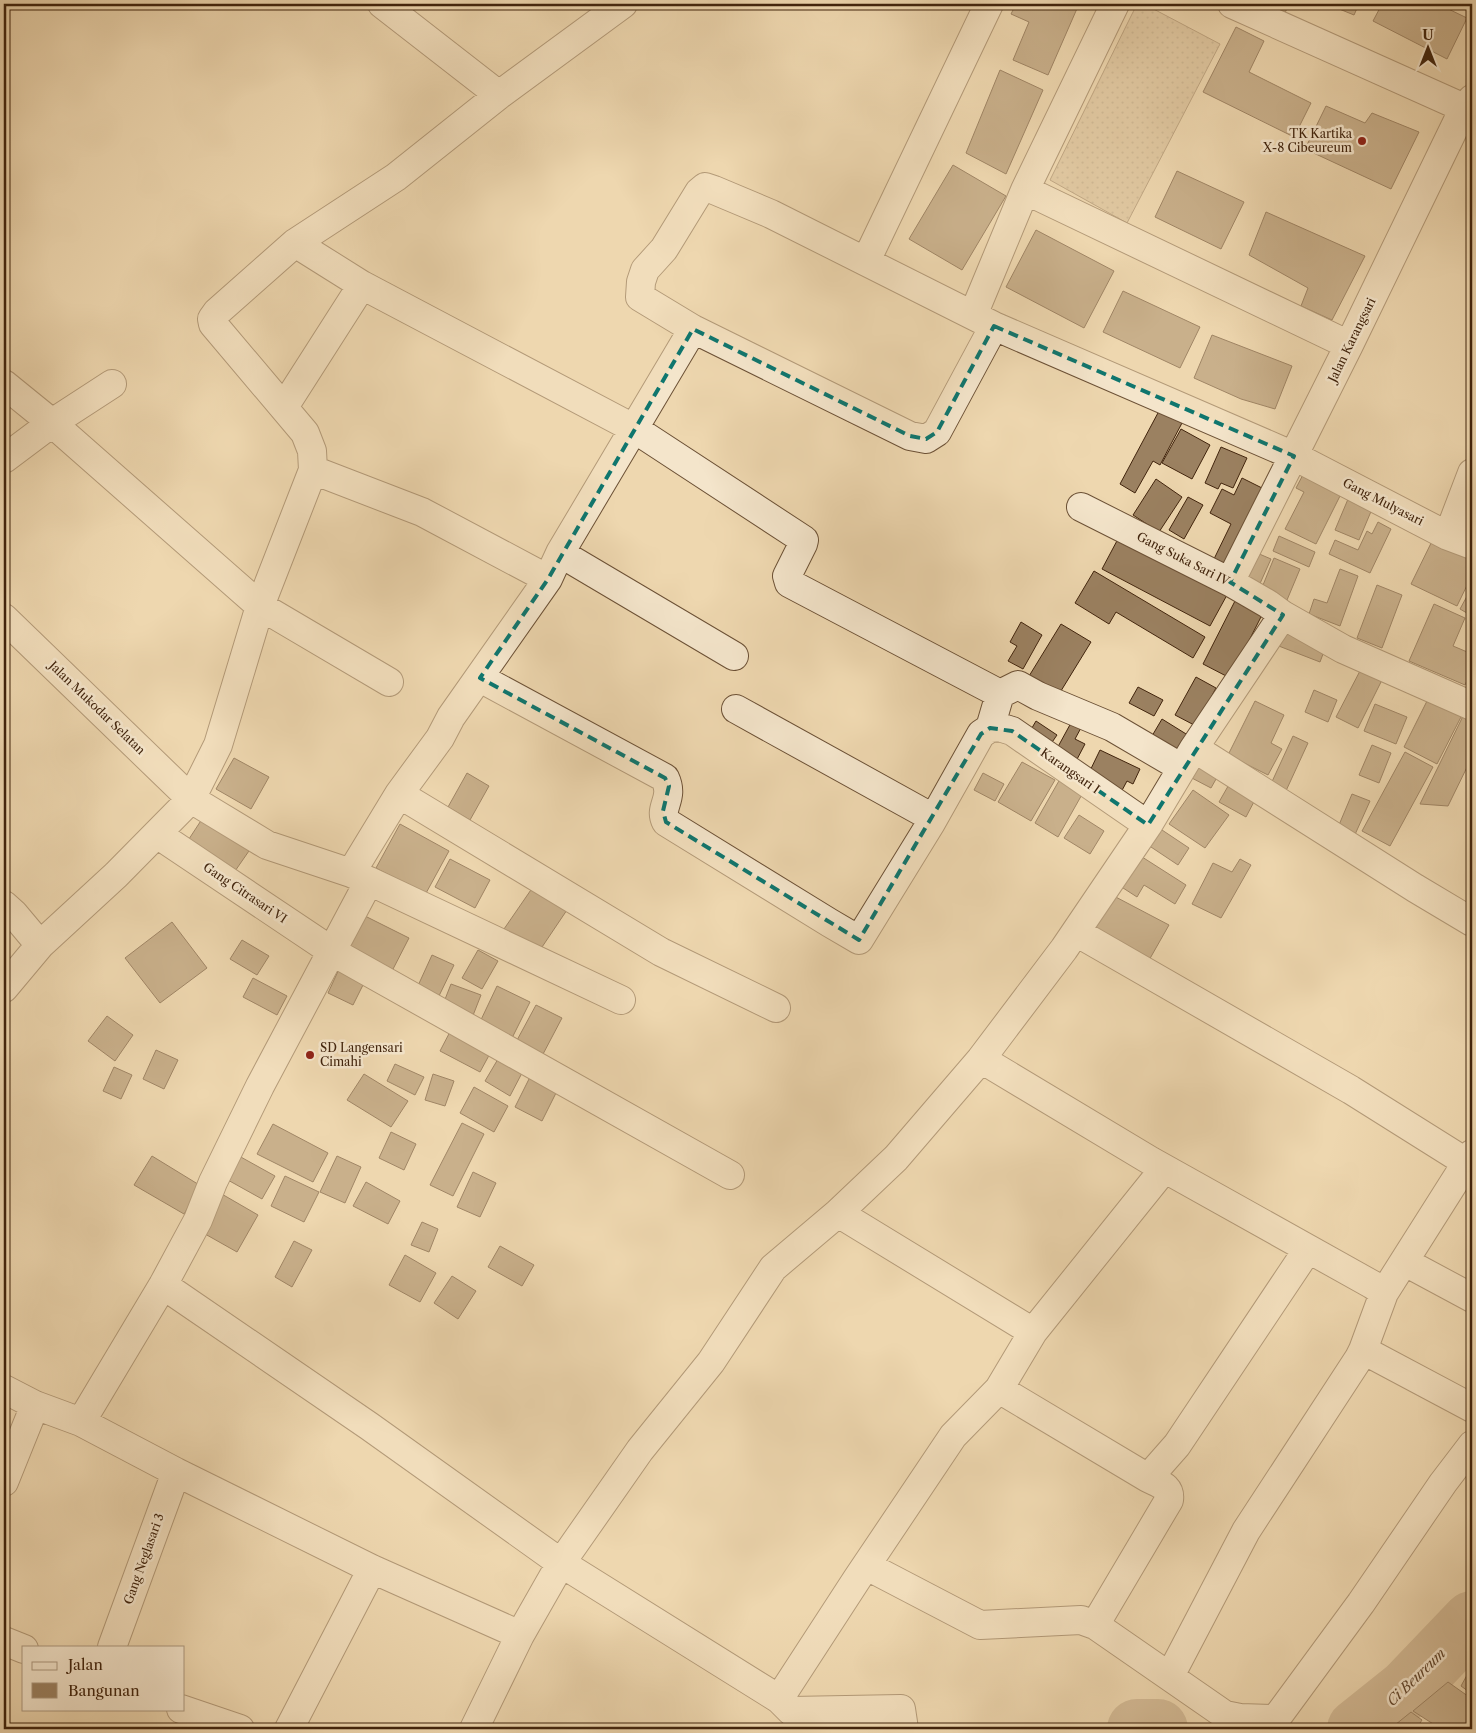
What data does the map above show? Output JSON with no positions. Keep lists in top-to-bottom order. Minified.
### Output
{"streets":{"street":["Jalan Karangsari","Gang Mulyasari","Gang Suka Sari IV","Jalan Mukodar Selatan","Karangsari I","Gang Citrasari VI","Gang Neglasari 3"]},"crossings":[["Jalan Karangsari","Gang Mulyasari"],["Jalan Karangsari","Gang Suka Sari IV"]],"water":["Ci Beureum"],"places":["TK Kartika X-8 Cibeureum","SD Langensari Cimahi"],"legend":["Jalan","Bangunan"],"north":"top"}
